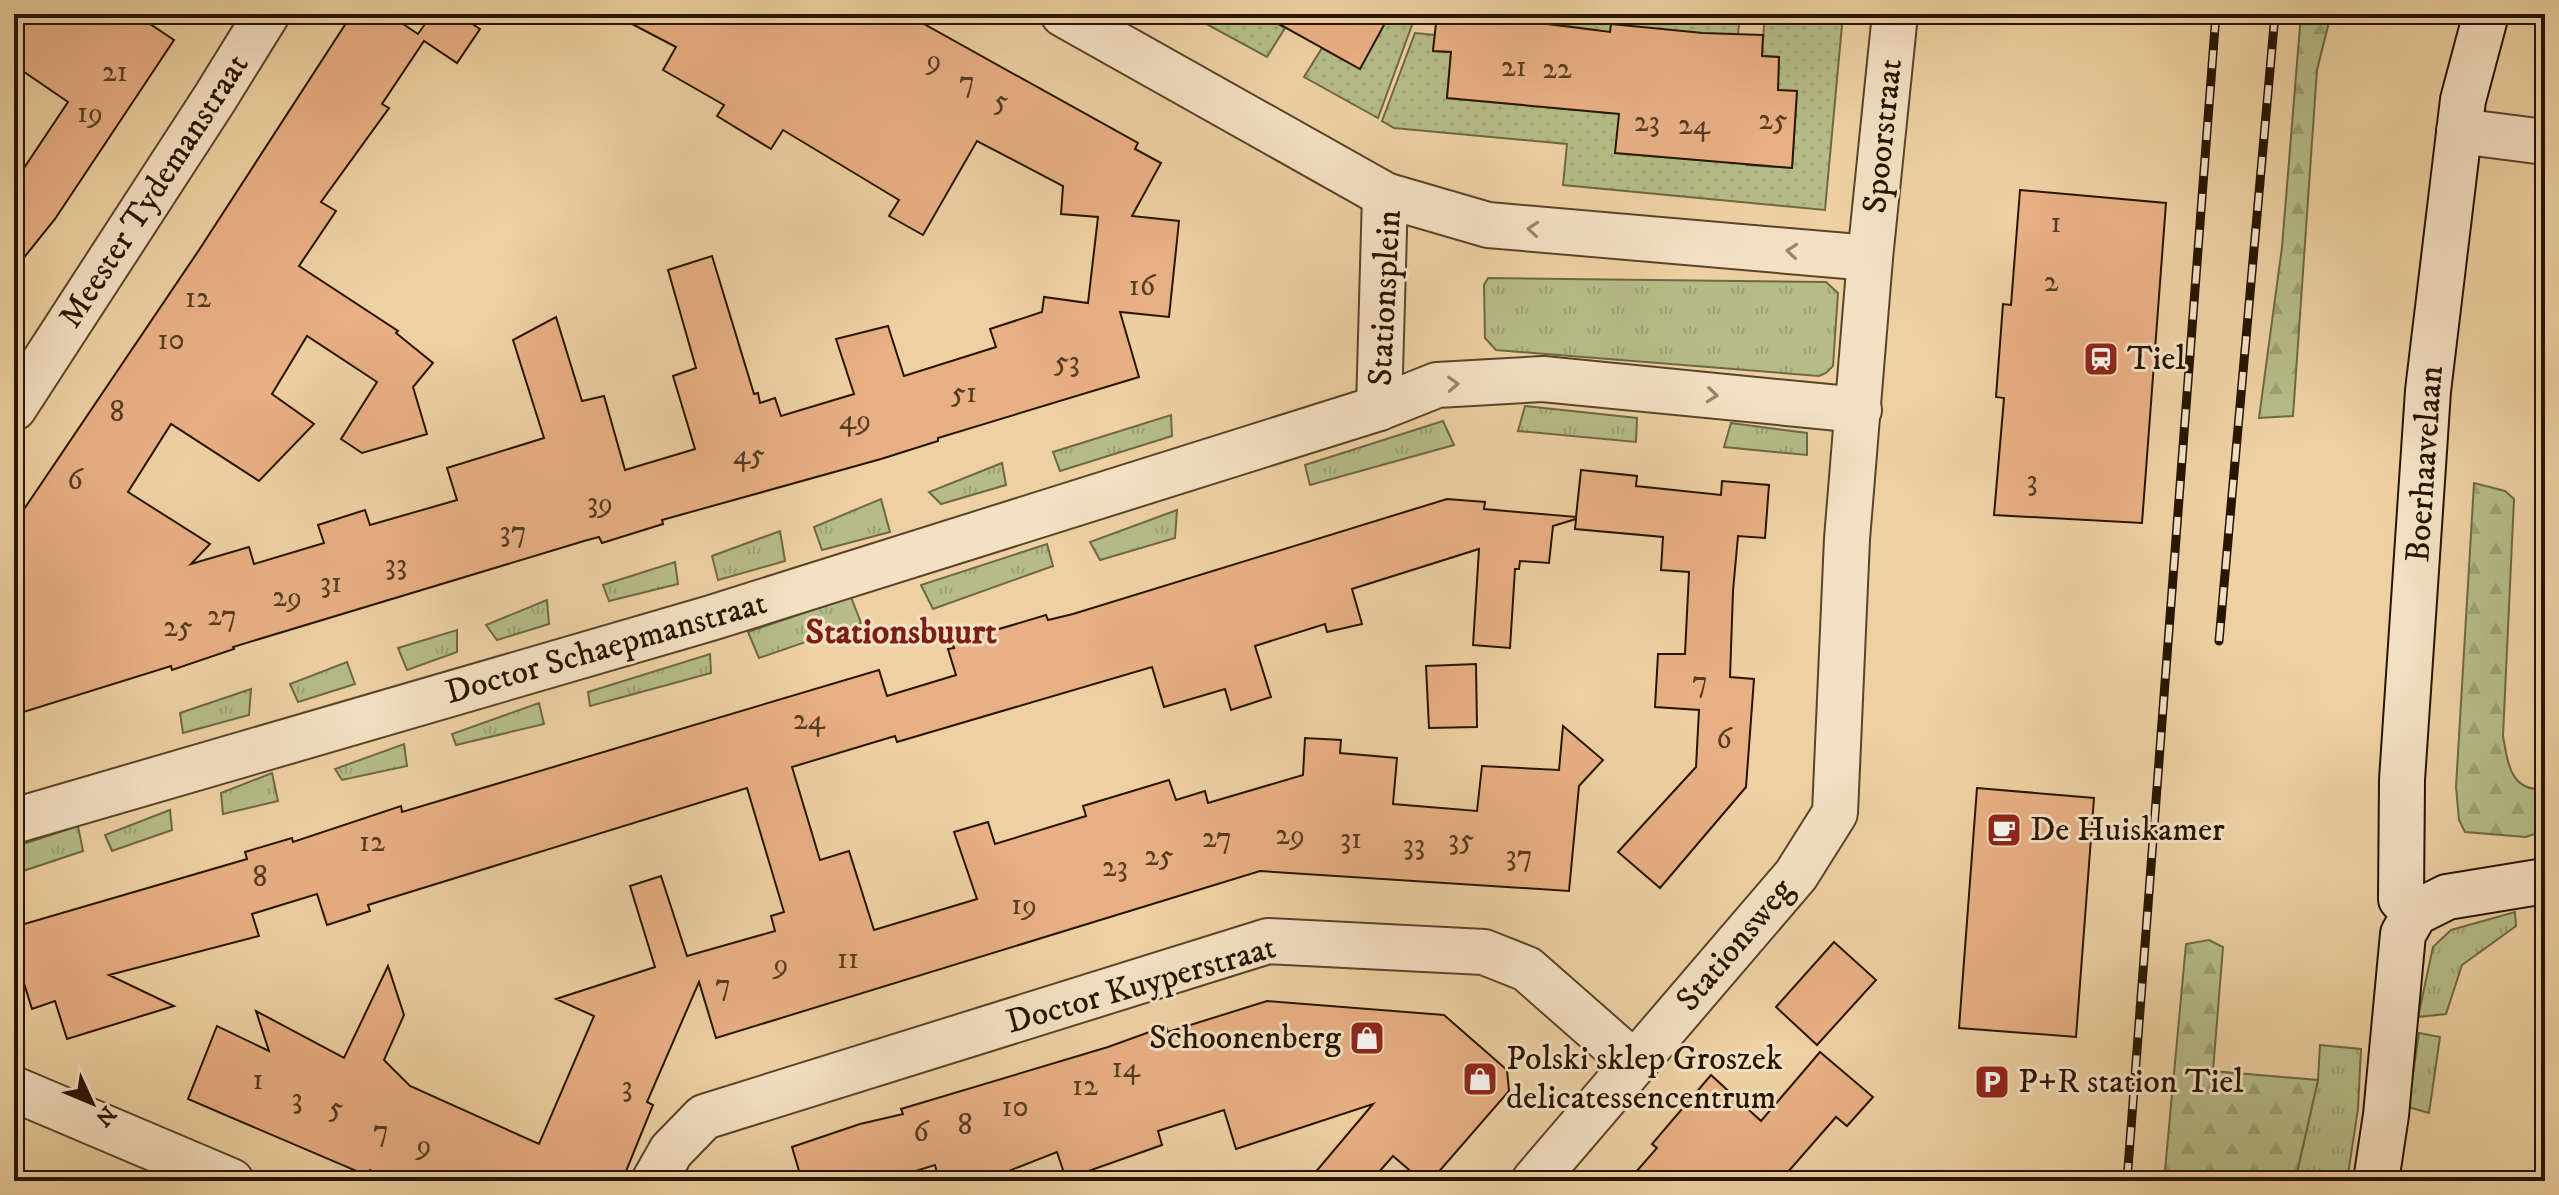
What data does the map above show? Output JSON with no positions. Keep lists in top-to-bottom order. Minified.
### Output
{"streets":{"street":["Spoorstraat","Meester Tydemanstraat","Stationsplein","Boerhaavelaan","Doctor Schaepmanstraat","Stationsweg","Doctor Kuyperstraat"]},"crossings":[["Spoorstraat","Stationsplein"],["Stationsplein","Doctor Schaepmanstraat"],["Stationsplein","Stationsweg"],["Stationsweg","Doctor Kuyperstraat"]],"districts":["Stationsbuurt"],"places":{"station":["Tiel"],"cafe":["De Huiskamer"],"shop":["Schoonenberg","Polski sklep Groszek delicatessencentrum"],"parking":["P+R station Tiel"]},"house_numbers":["9","21","22","21","7","5","19","25","23","24","1","2","16","12","10","53","51","8","49","45","6","3","39","37","33","31","29","27","25","7","24","6","29","27","31","35","12","33","25","37","23","8","19","11","9","7","14","1","12","3","3","10","5","8","7","6","9"],"north":"bottom right"}
